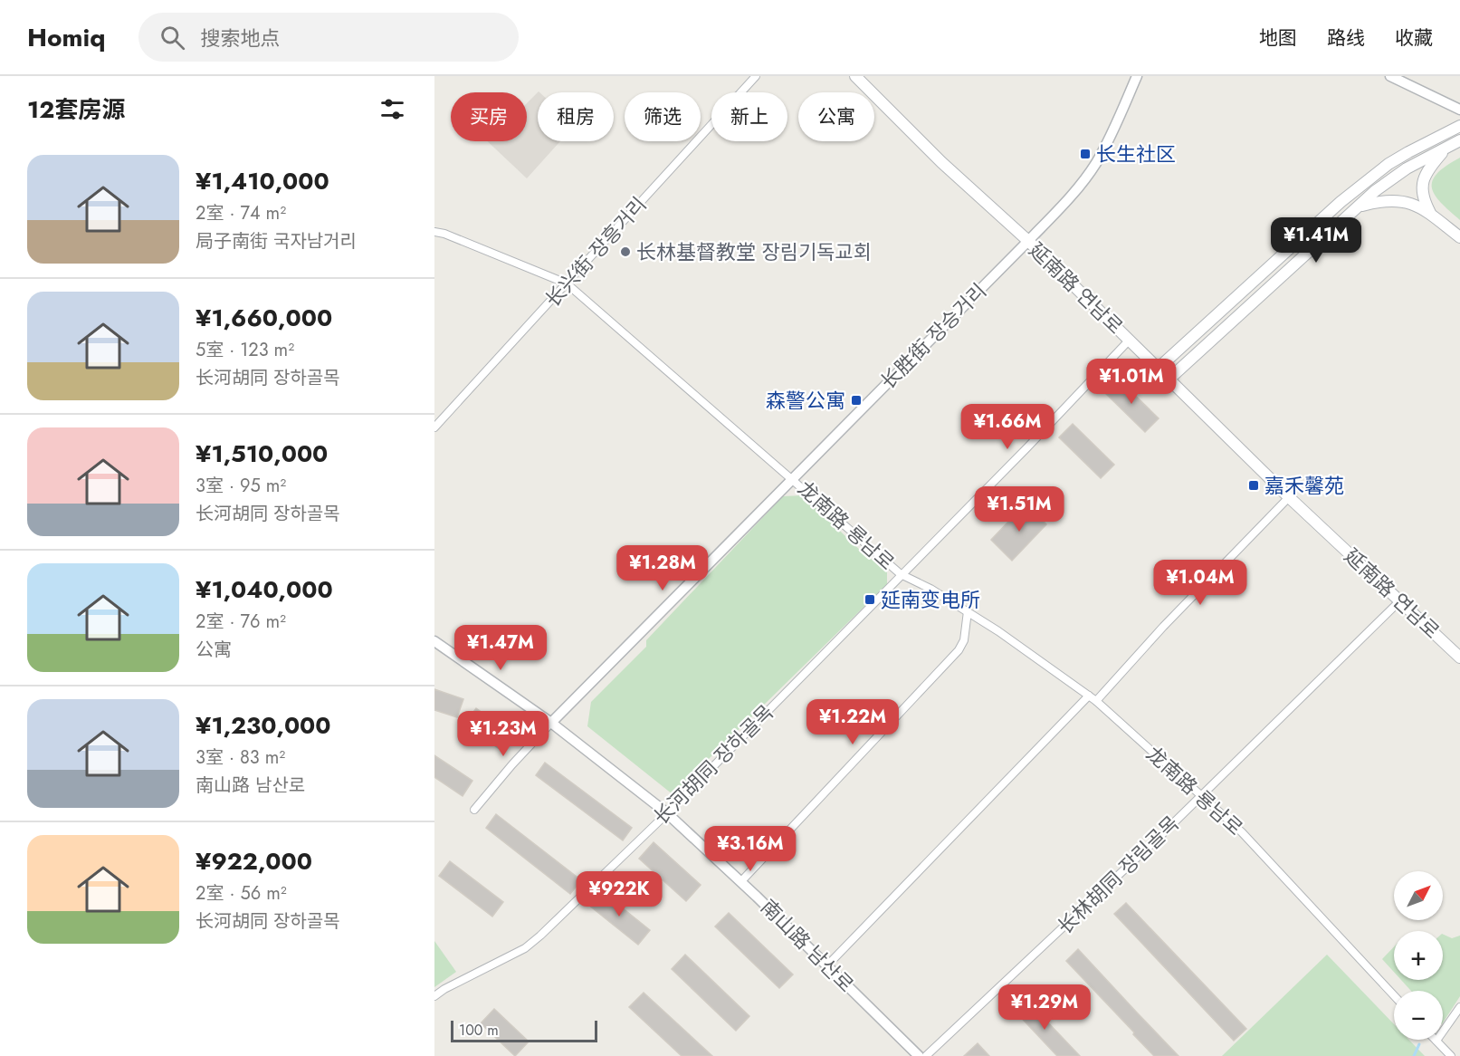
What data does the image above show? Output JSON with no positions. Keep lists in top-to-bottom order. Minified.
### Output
{"streets":{"main road":["延南路 연남로"],"street":["长兴街 장흥거리","长胜街 장승거리","龙南路 룡남로","长河胡同 장하골목","长林胡同 장림골목","南山路 남산로"]},"crossings":[["长兴街 장흥거리","龙南路 룡남로"],["延南路 연남로","长胜街 장승거리"],["延南路 연남로","长河胡同 장하골목"],["延南路 연남로","长林胡同 장림골목"],["长胜街 장승거리","龙南路 룡남로"],["长胜街 장승거리","南山路 남산로"],["龙南路 룡남로","长河胡同 장하골목"],["龙南路 룡남로","长林胡同 장림골목"],["长河胡同 장하골목","南山路 남산로"]],"places":{"transit":["长生社区","森警公寓","嘉禾馨苑","延南变电所"],"other":["长林基督教堂 장림기독교회"]},"scale_bar":"100 m","north":"top right","page":{"header":"Homiq","search":"搜索地点","nav":["地图","路线","收藏"],"heading":"12套房源","chip":["买房","租房","筛选","新上","公寓"],"list":[{"name":"¥1,410,000","note":"2室 · 74 m² · 局子南街 국자남거리"},{"name":"¥1,660,000","note":"5室 · 123 m² · 长河胡同 장하골목"},{"name":"¥1,510,000","note":"3室 · 95 m² · 长河胡同 장하골목"},{"name":"¥1,040,000","note":"2室 · 76 m² · 公寓"},{"name":"¥1,230,000","note":"3室 · 83 m² · 南山路 남산로"},{"name":"¥922,000","note":"2室 · 56 m² · 长河胡同 장하골목"}],"price":["¥1.41M","¥1.01M","¥1.66M","¥1.51M","¥1.28M","¥1.04M","¥1.47M","¥1.22M","¥1.23M","¥3.16M","¥922K","¥1.29M"],"map_buttons":["+","−"],"scale":"100 m"}}
